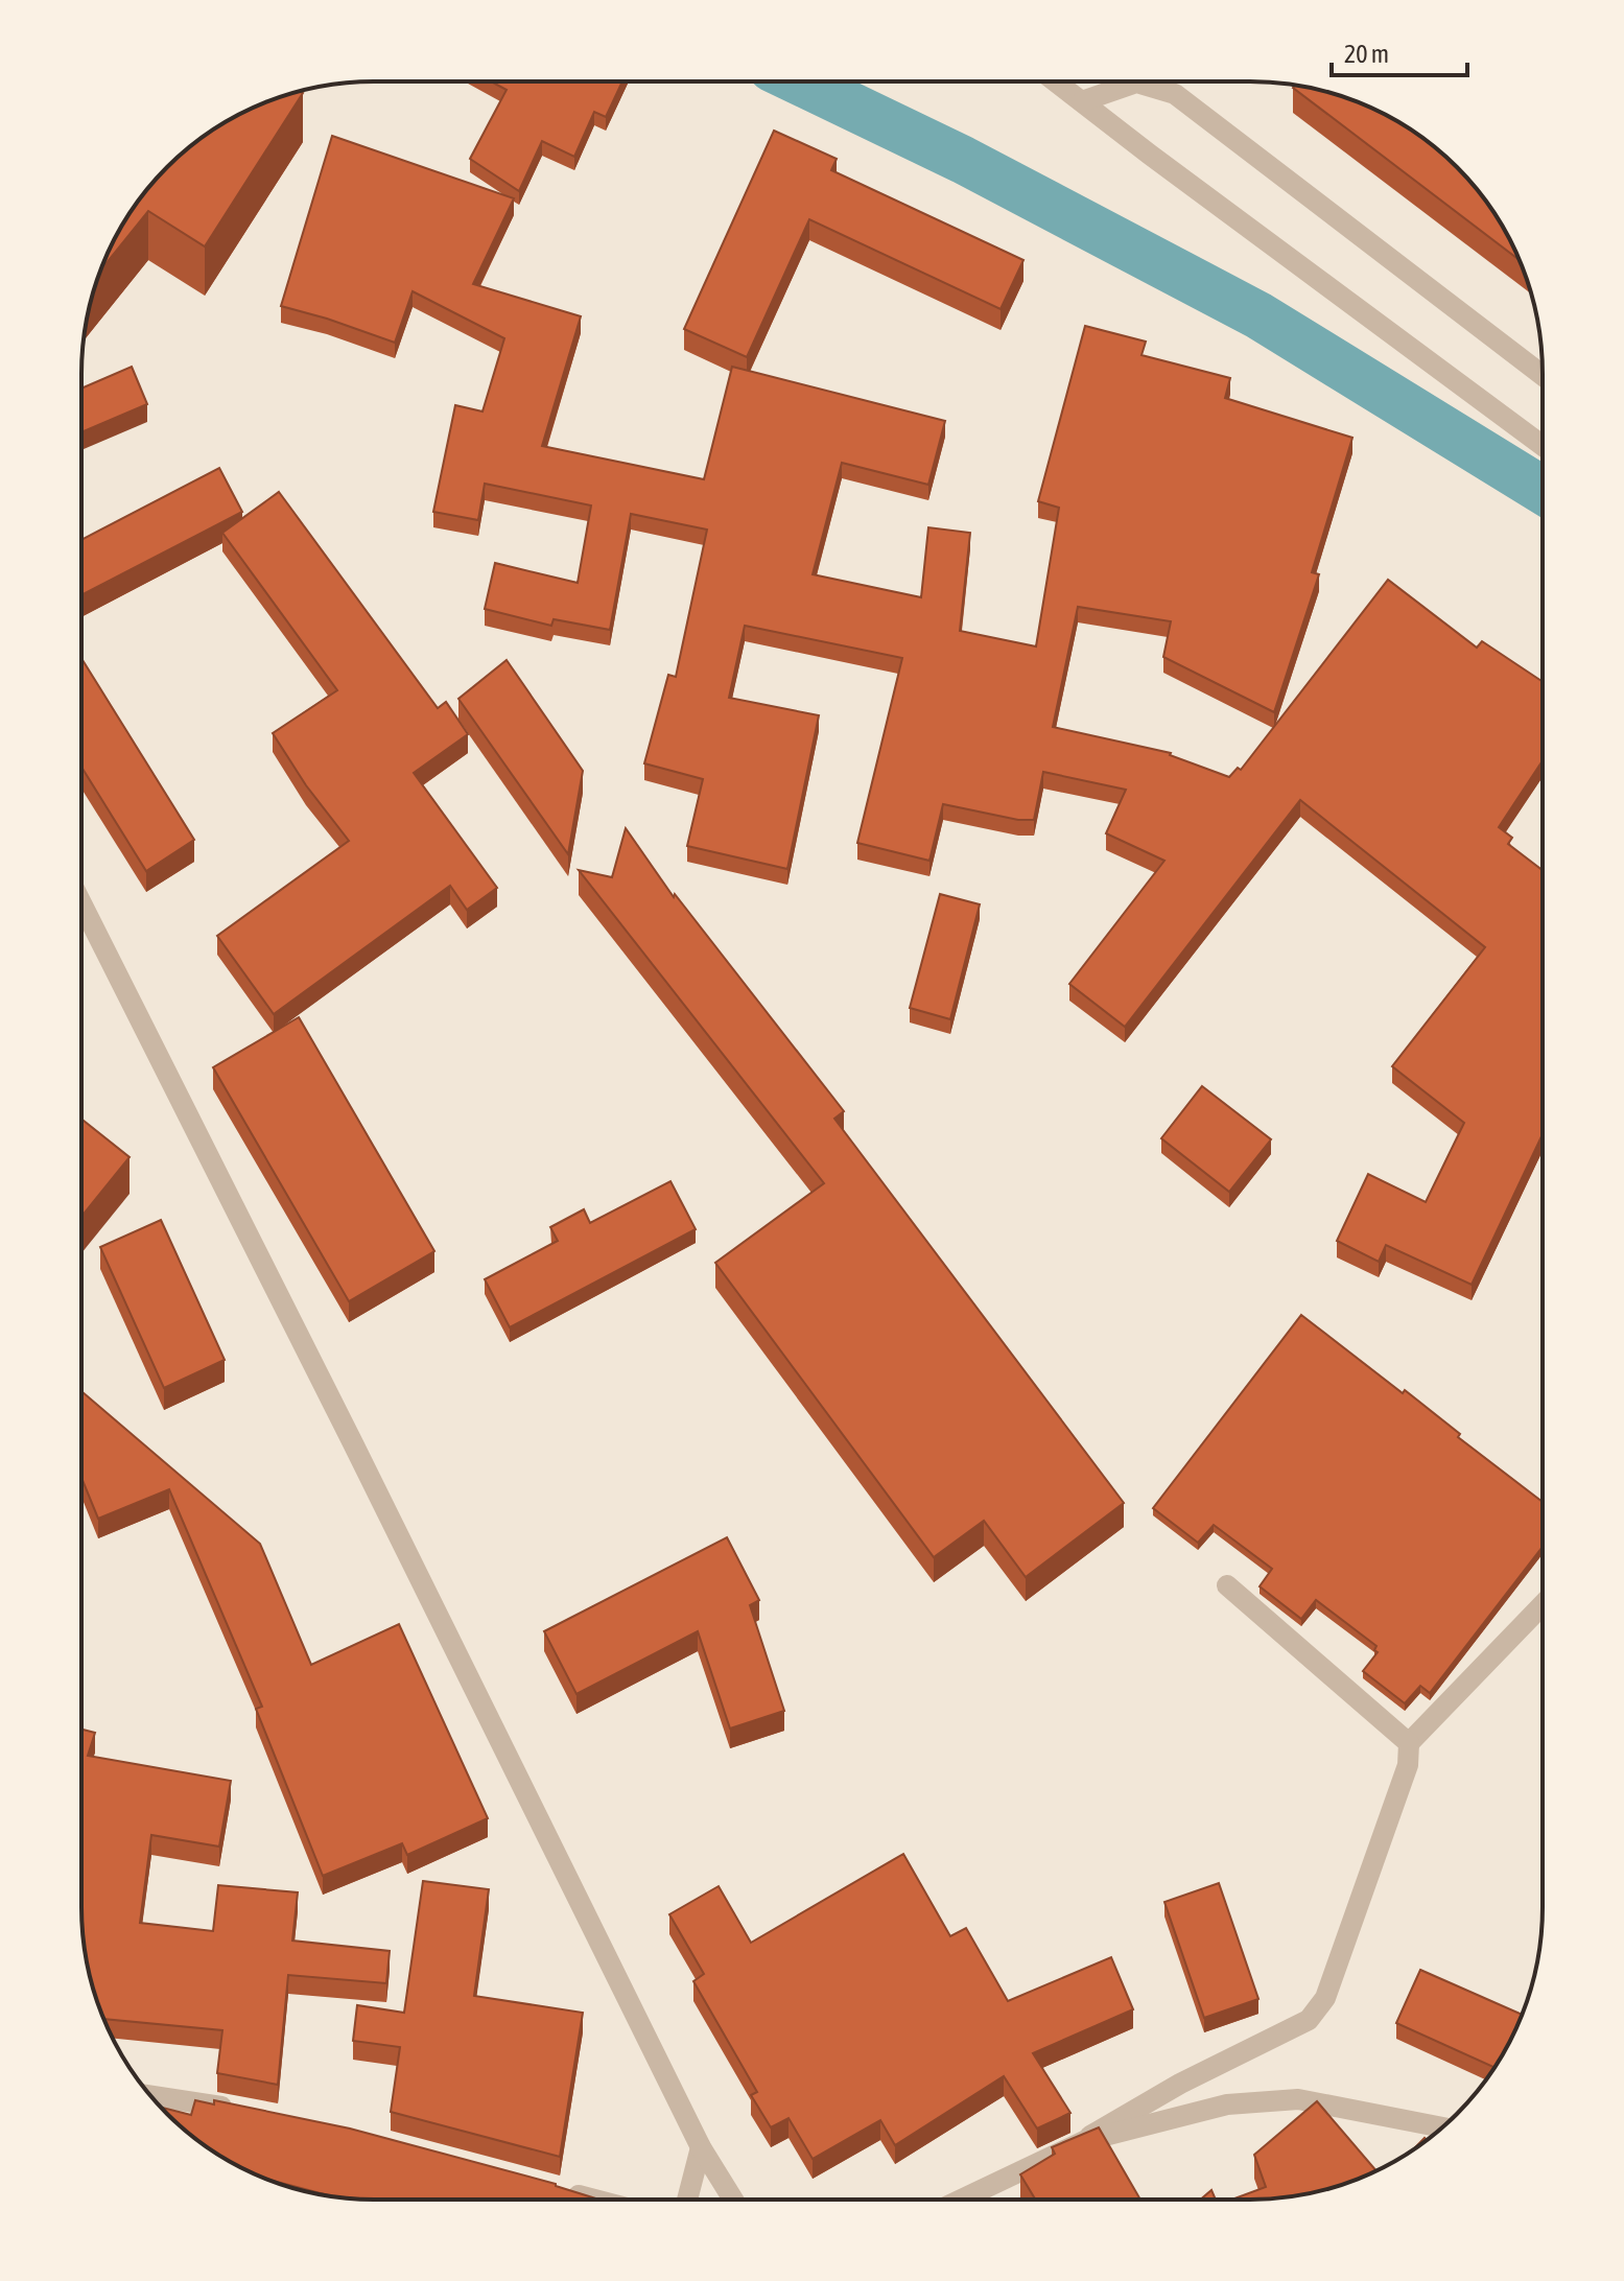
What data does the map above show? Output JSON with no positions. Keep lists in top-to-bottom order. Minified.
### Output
{"scale_bar":"20 m"}
